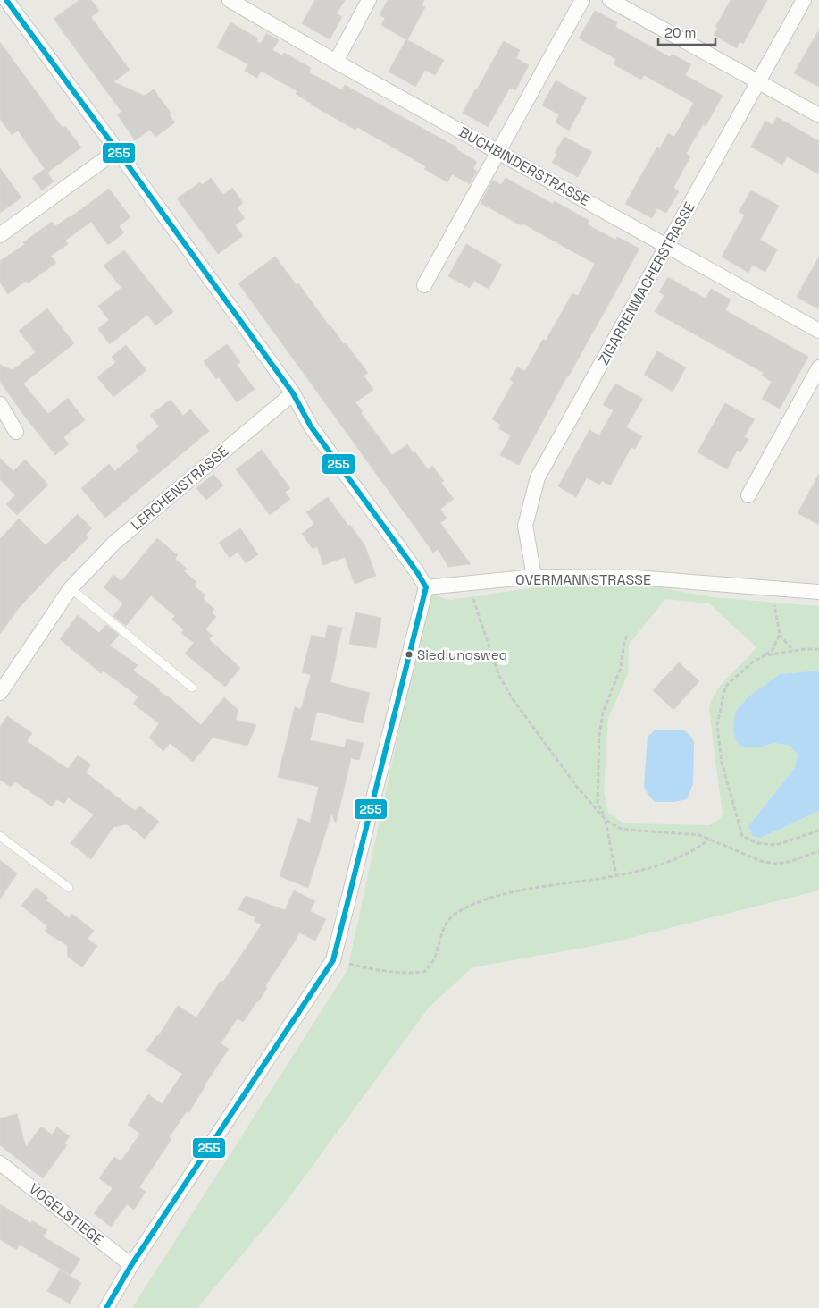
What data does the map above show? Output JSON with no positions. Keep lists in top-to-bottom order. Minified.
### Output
{"streets":{"street":["BUCHBINDERSTRASSE","ZIGARRENMACHERSTRASSE","LERCHENSTRASSE","OVERMANNSTRASSE","VOGELSTIEGE"]},"crossings":[["BUCHBINDERSTRASSE","ZIGARRENMACHERSTRASSE"],["ZIGARRENMACHERSTRASSE","OVERMANNSTRASSE"]],"places":["Siedlungsweg"],"lines":["transit line 255"],"scale_bar":"20 m"}
